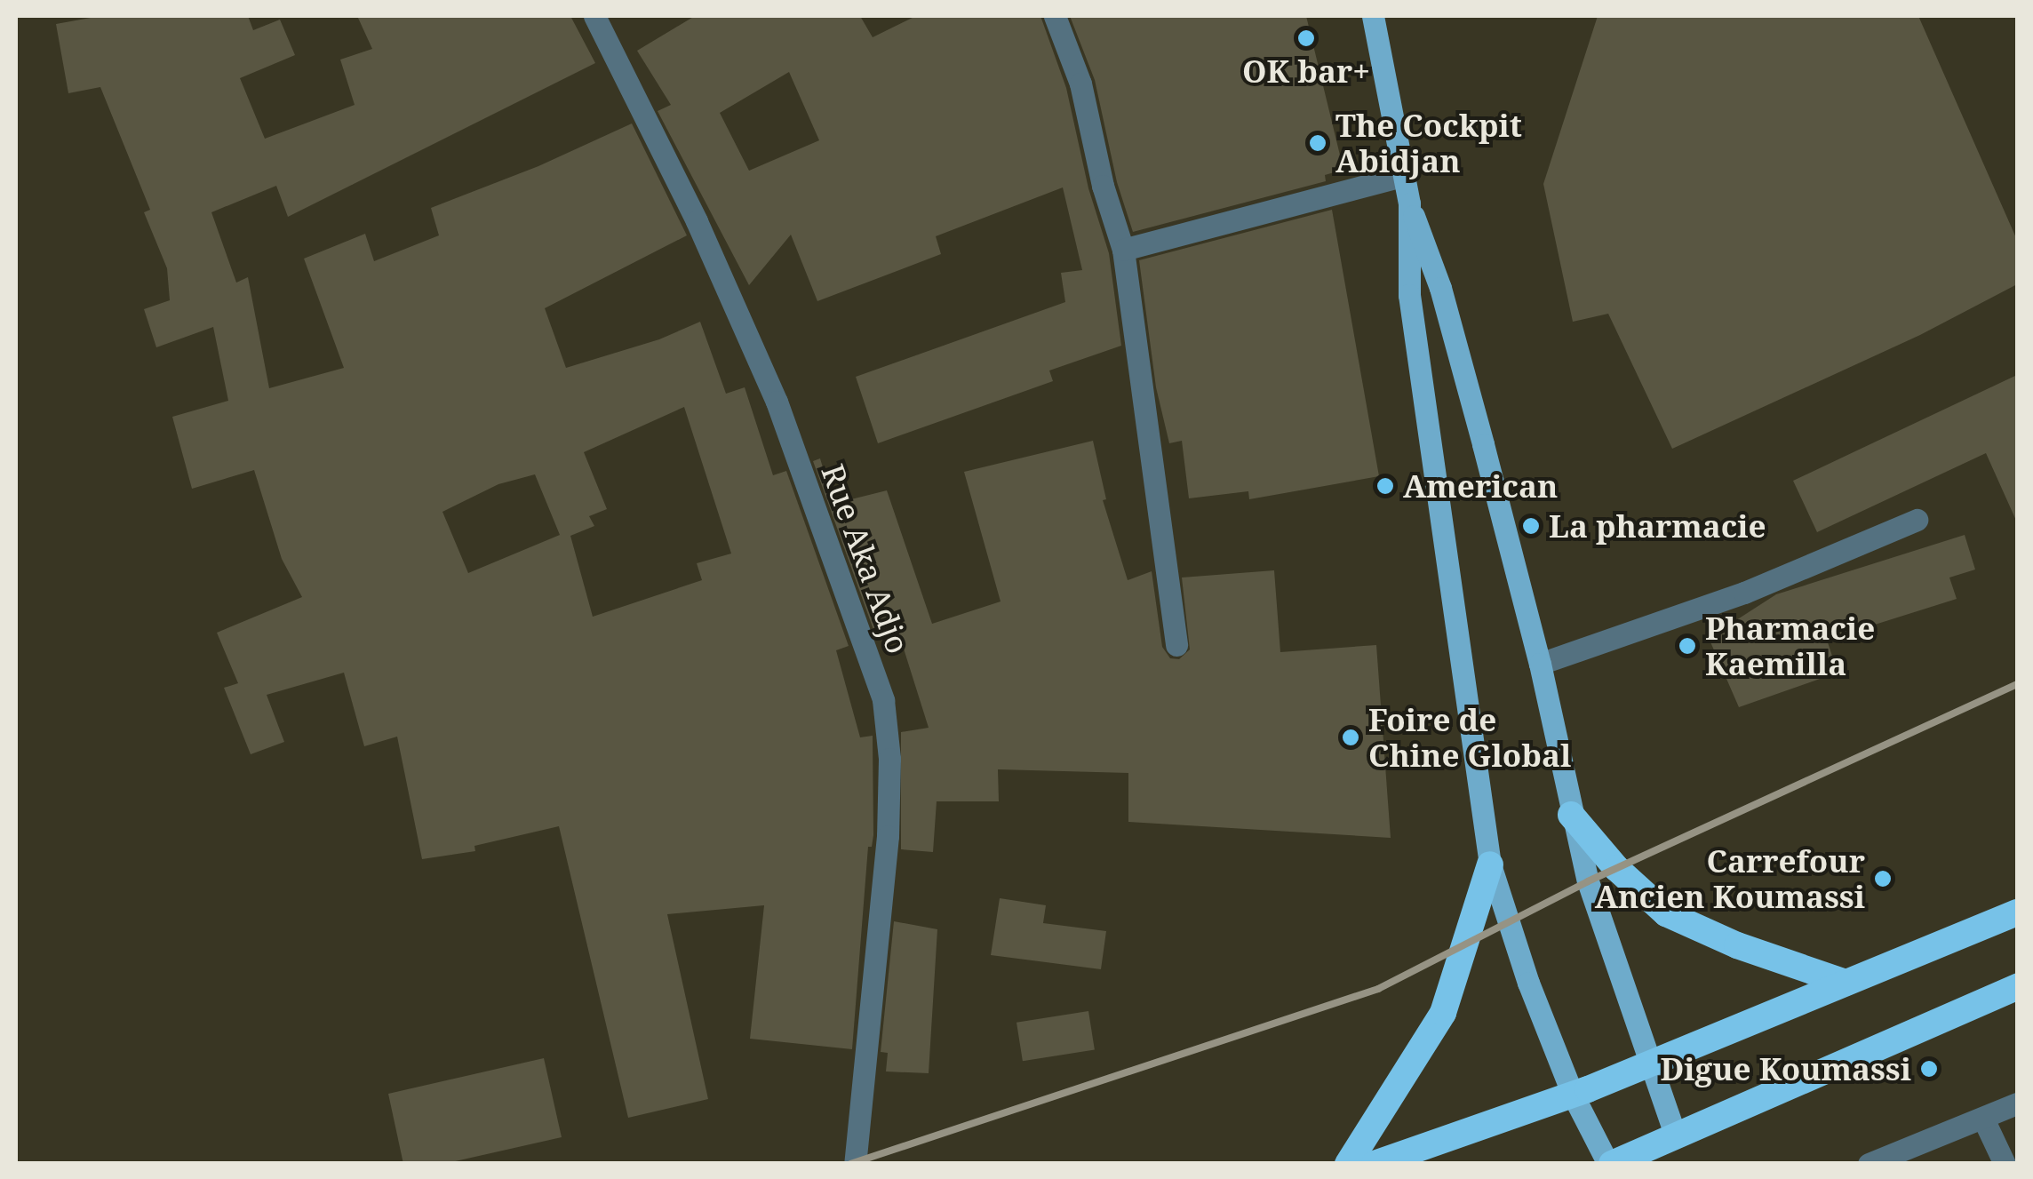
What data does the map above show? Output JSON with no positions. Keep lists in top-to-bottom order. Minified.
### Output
{"streets":{"street":["Rue Aka Adjo"]},"places":["OK bar+","The Cockpit Abidjan","American","La pharmacie","Pharmacie Kaemilla","Foire de Chine Global","Carrefour Ancien Koumassi","Digue Koumassi"]}
